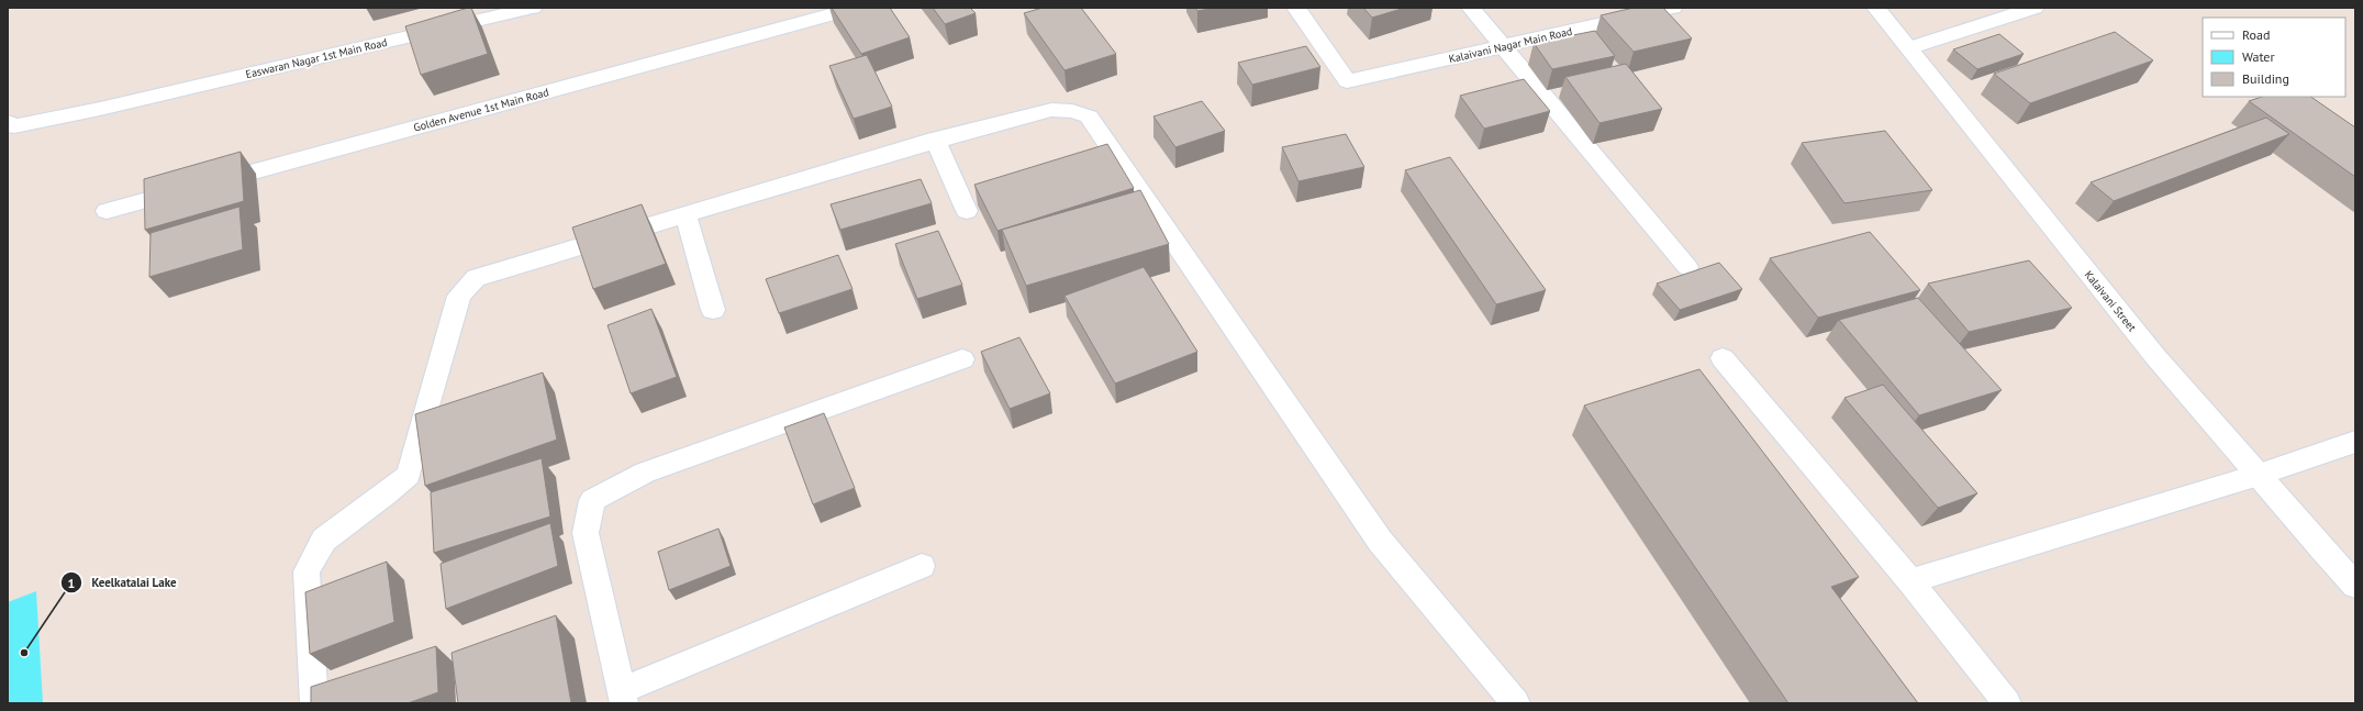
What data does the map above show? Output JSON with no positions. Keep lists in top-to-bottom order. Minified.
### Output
{"streets":{"street":["Kalaivani Nagar Main Road","Easwaran Nagar 1st Main Road","Golden Avenue 1st Main Road","Kalaivani Street"]},"places":["Keelkatalai Lake"],"legend":["Road","Water","Building"]}
